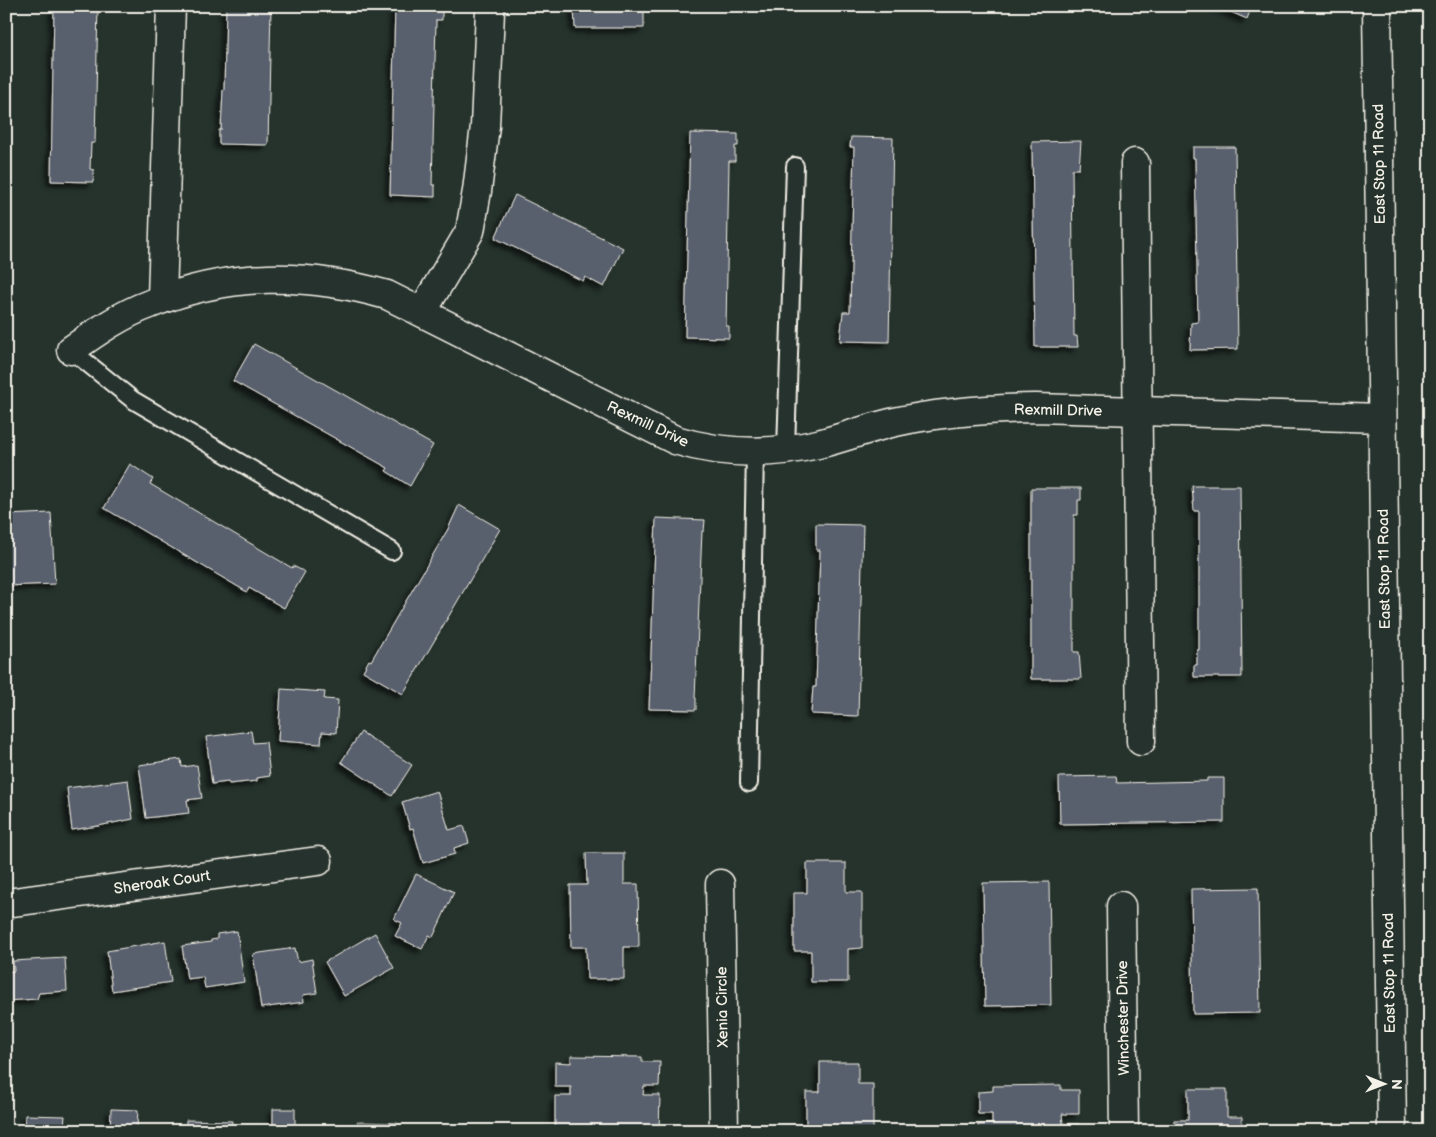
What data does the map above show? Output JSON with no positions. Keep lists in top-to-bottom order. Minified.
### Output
{"streets":{"street":["East Stop 11 Road","Rexmill Drive","Sheroak Court","Xenia Circle","Winchester Drive"]},"crossings":[["East Stop 11 Road","Rexmill Drive"]],"north":"right"}
